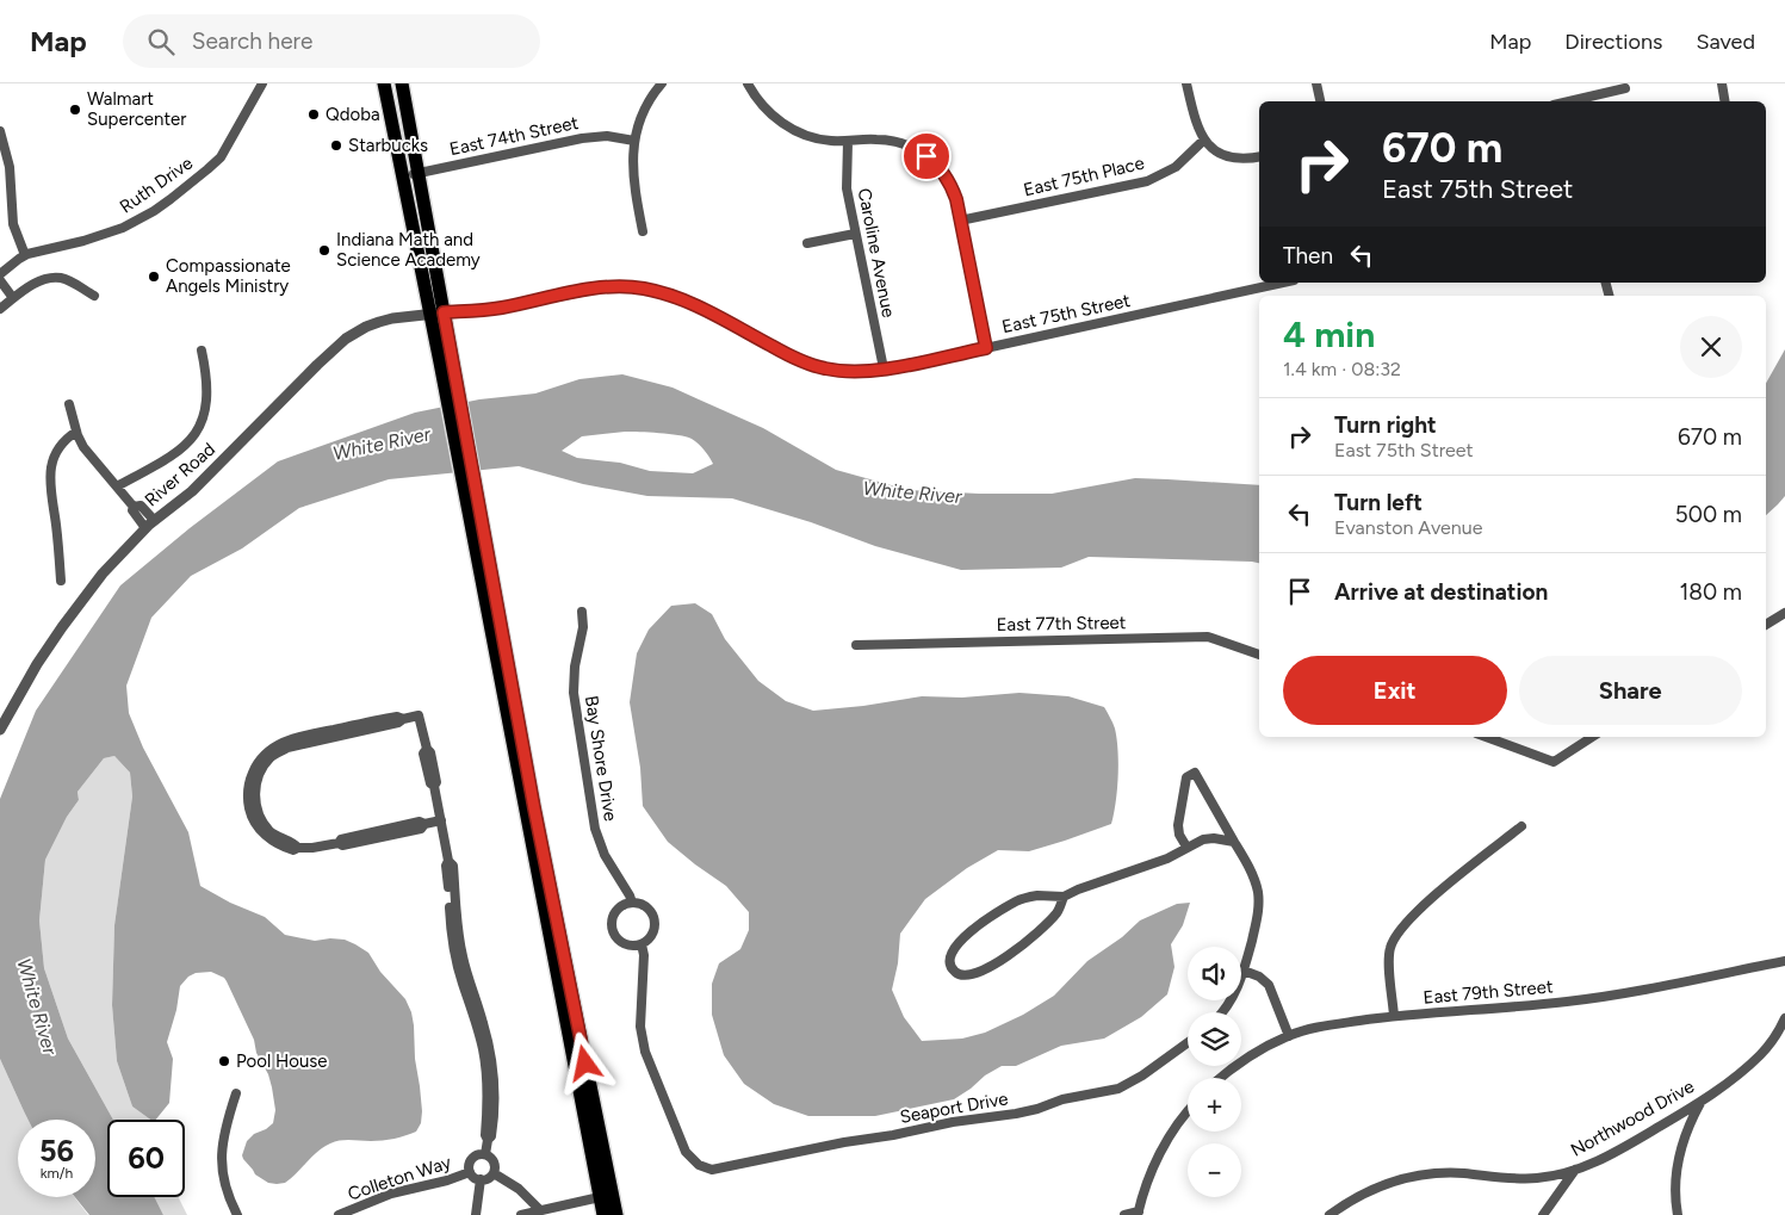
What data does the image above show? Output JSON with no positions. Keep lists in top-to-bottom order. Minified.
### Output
{"streets":{"street":["East 74th Street","East 75th Place","Ruth Drive","Caroline Avenue","East 75th Street","River Road","East 77th Street","Bay Shore Drive","East 79th Street","Seaport Drive","Northwood Drive","Colleton Way"]},"crossings":[["Caroline Avenue","East 75th Street"],["East 75th Street","River Road"],["Bay Shore Drive","Seaport Drive"]],"water":["White River"],"places":["Walmart Supercenter","Qdoba","Starbucks","Indiana Math and Science Academy","Compassionate Angels Ministry","Pool House"],"page":{"header":"Map","search":"Search here","nav":["Map","Directions","Saved"],"turn":["670 m","East 75th Street"],"then":"Then","heading":["4 min","1.4 km · 08:32"],"list":[{"name":"Turn right","note":"East 75th Street","value":"670 m"},{"name":"Turn left","note":"Evanston Avenue","value":"500 m"},{"name":"Arrive at destination","value":"180 m"}],"buttons":["Exit","Share"],"map_buttons":["+","−"],"speed":"56 km/h","limit":"60"}}
